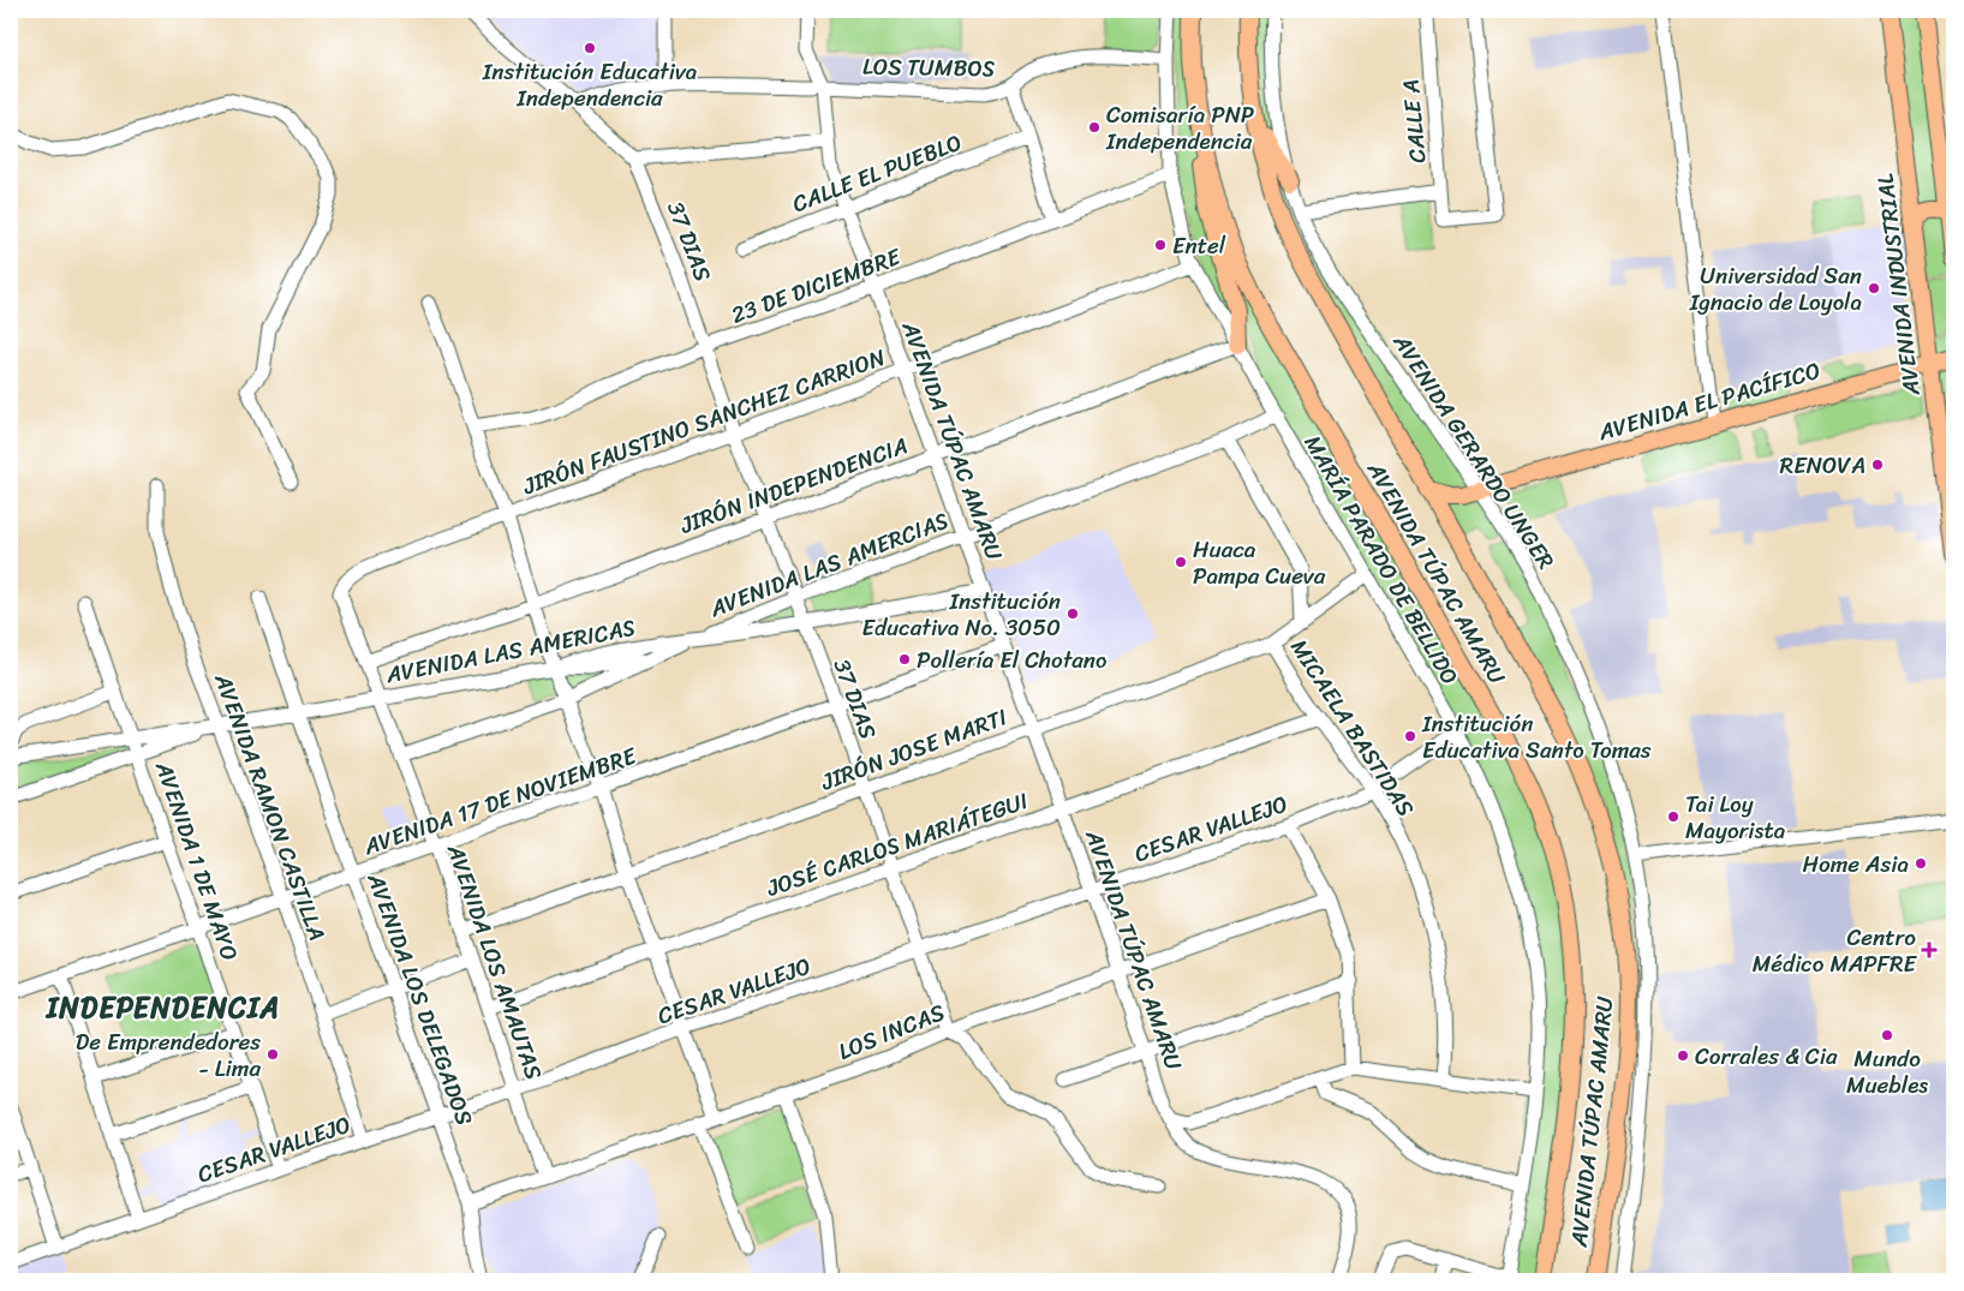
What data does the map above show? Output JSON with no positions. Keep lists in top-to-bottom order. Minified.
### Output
{"streets":{"main road":["AVENIDA INDUSTRIAL","AVENIDA EL PACÍFICO","AVENIDA TÚPAC AMARU"],"street":["LOS TUMBOS","CALLE A","CALLE EL PUEBLO","37 DIAS","23 DE DICIEMBRE","JIRÓN FAUSTINO SANCHEZ CARRION","AVENIDA GERARDO UNGER","JIRÓN INDEPENDENCIA","MARÍA PARADO DE BELLIDO","AVENIDA LAS AMERCIAS","AVENIDA LAS AMERICAS","MICAELA BASTIDAS","JIRÓN JOSE MARTI","AVENIDA 17 DE NOVIEMBRE","AVENIDA RAMON CASTILLA","CESAR VALLEJO","JOSÉ CARLOS MARIÁTEGUI","AVENIDA 1 DE MAYO","AVENIDA LOS AMAUTAS","AVENIDA LOS DELEGADOS","LOS INCAS"]},"crossings":[["LOS TUMBOS","AVENIDA TÚPAC AMARU"],["LOS TUMBOS","MARÍA PARADO DE BELLIDO"],["CALLE EL PUEBLO","AVENIDA TÚPAC AMARU"],["37 DIAS","23 DE DICIEMBRE"],["37 DIAS","JIRÓN FAUSTINO SANCHEZ CARRION"],["37 DIAS","JIRÓN INDEPENDENCIA"],["37 DIAS","AVENIDA LAS AMERCIAS"],["37 DIAS","AVENIDA LAS AMERICAS"],["37 DIAS","JIRÓN JOSE MARTI"],["37 DIAS","AVENIDA 17 DE NOVIEMBRE"],["37 DIAS","CESAR VALLEJO"],["37 DIAS","JOSÉ CARLOS MARIÁTEGUI"],["37 DIAS","LOS INCAS"],["AVENIDA INDUSTRIAL","AVENIDA EL PACÍFICO"],["23 DE DICIEMBRE","AVENIDA TÚPAC AMARU"],["23 DE DICIEMBRE","MARÍA PARADO DE BELLIDO"],["AVENIDA EL PACÍFICO","AVENIDA TÚPAC AMARU"],["AVENIDA EL PACÍFICO","AVENIDA GERARDO UNGER"],["JIRÓN FAUSTINO SANCHEZ CARRION","AVENIDA TÚPAC AMARU"],["JIRÓN FAUSTINO SANCHEZ CARRION","MARÍA PARADO DE BELLIDO"],["JIRÓN FAUSTINO SANCHEZ CARRION","AVENIDA LOS AMAUTAS"],["AVENIDA TÚPAC AMARU","JIRÓN INDEPENDENCIA"],["AVENIDA TÚPAC AMARU","AVENIDA LAS AMERCIAS"],["AVENIDA TÚPAC AMARU","AVENIDA LAS AMERICAS"],["AVENIDA TÚPAC AMARU","JIRÓN JOSE MARTI"],["AVENIDA TÚPAC AMARU","AVENIDA 17 DE NOVIEMBRE"],["AVENIDA TÚPAC AMARU","CESAR VALLEJO"],["AVENIDA TÚPAC AMARU","JOSÉ CARLOS MARIÁTEGUI"],["AVENIDA TÚPAC AMARU","LOS INCAS"],["JIRÓN INDEPENDENCIA","MARÍA PARADO DE BELLIDO"],["JIRÓN INDEPENDENCIA","AVENIDA LOS AMAUTAS"],["MARÍA PARADO DE BELLIDO","AVENIDA LAS AMERCIAS"],["MARÍA PARADO DE BELLIDO","JIRÓN JOSE MARTI"],["MARÍA PARADO DE BELLIDO","CESAR VALLEJO"],["AVENIDA LAS AMERCIAS","AVENIDA LAS AMERICAS"],["AVENIDA LAS AMERCIAS","AVENIDA LOS AMAUTAS"],["AVENIDA LAS AMERICAS","AVENIDA RAMON CASTILLA"],["AVENIDA LAS AMERICAS","AVENIDA 1 DE MAYO"],["AVENIDA LAS AMERICAS","AVENIDA LOS AMAUTAS"],["AVENIDA LAS AMERICAS","AVENIDA LOS DELEGADOS"],["MICAELA BASTIDAS","JIRÓN JOSE MARTI"],["MICAELA BASTIDAS","CESAR VALLEJO"],["MICAELA BASTIDAS","JOSÉ CARLOS MARIÁTEGUI"],["JIRÓN JOSE MARTI","AVENIDA LOS AMAUTAS"],["AVENIDA 17 DE NOVIEMBRE","AVENIDA RAMON CASTILLA"],["AVENIDA 17 DE NOVIEMBRE","AVENIDA 1 DE MAYO"],["AVENIDA 17 DE NOVIEMBRE","AVENIDA LOS AMAUTAS"],["AVENIDA 17 DE NOVIEMBRE","AVENIDA LOS DELEGADOS"],["AVENIDA RAMON CASTILLA","CESAR VALLEJO"],["CESAR VALLEJO","AVENIDA 1 DE MAYO"],["CESAR VALLEJO","AVENIDA LOS AMAUTAS"],["CESAR VALLEJO","AVENIDA LOS DELEGADOS"],["JOSÉ CARLOS MARIÁTEGUI","AVENIDA LOS AMAUTAS"],["AVENIDA LOS AMAUTAS","LOS INCAS"],["AVENIDA LOS DELEGADOS","LOS INCAS"]],"districts":["INDEPENDENCIA"],"places":{"other":["Institución Educativa Independencia","Comisaría PNP Independencia","Entel","Universidad San Ignacio de Loyola","RENOVA","Huaca Pampa Cueva","Institución Educativa No. 3050","Pollería El Chotano","Institución Educativa Santo Tomas","Tai Loy Mayorista","Home Asia","Mundo Muebles","De Emprendedores - Lima","Corrales & Cia"],"health":["Centro Médico MAPFRE"]}}
